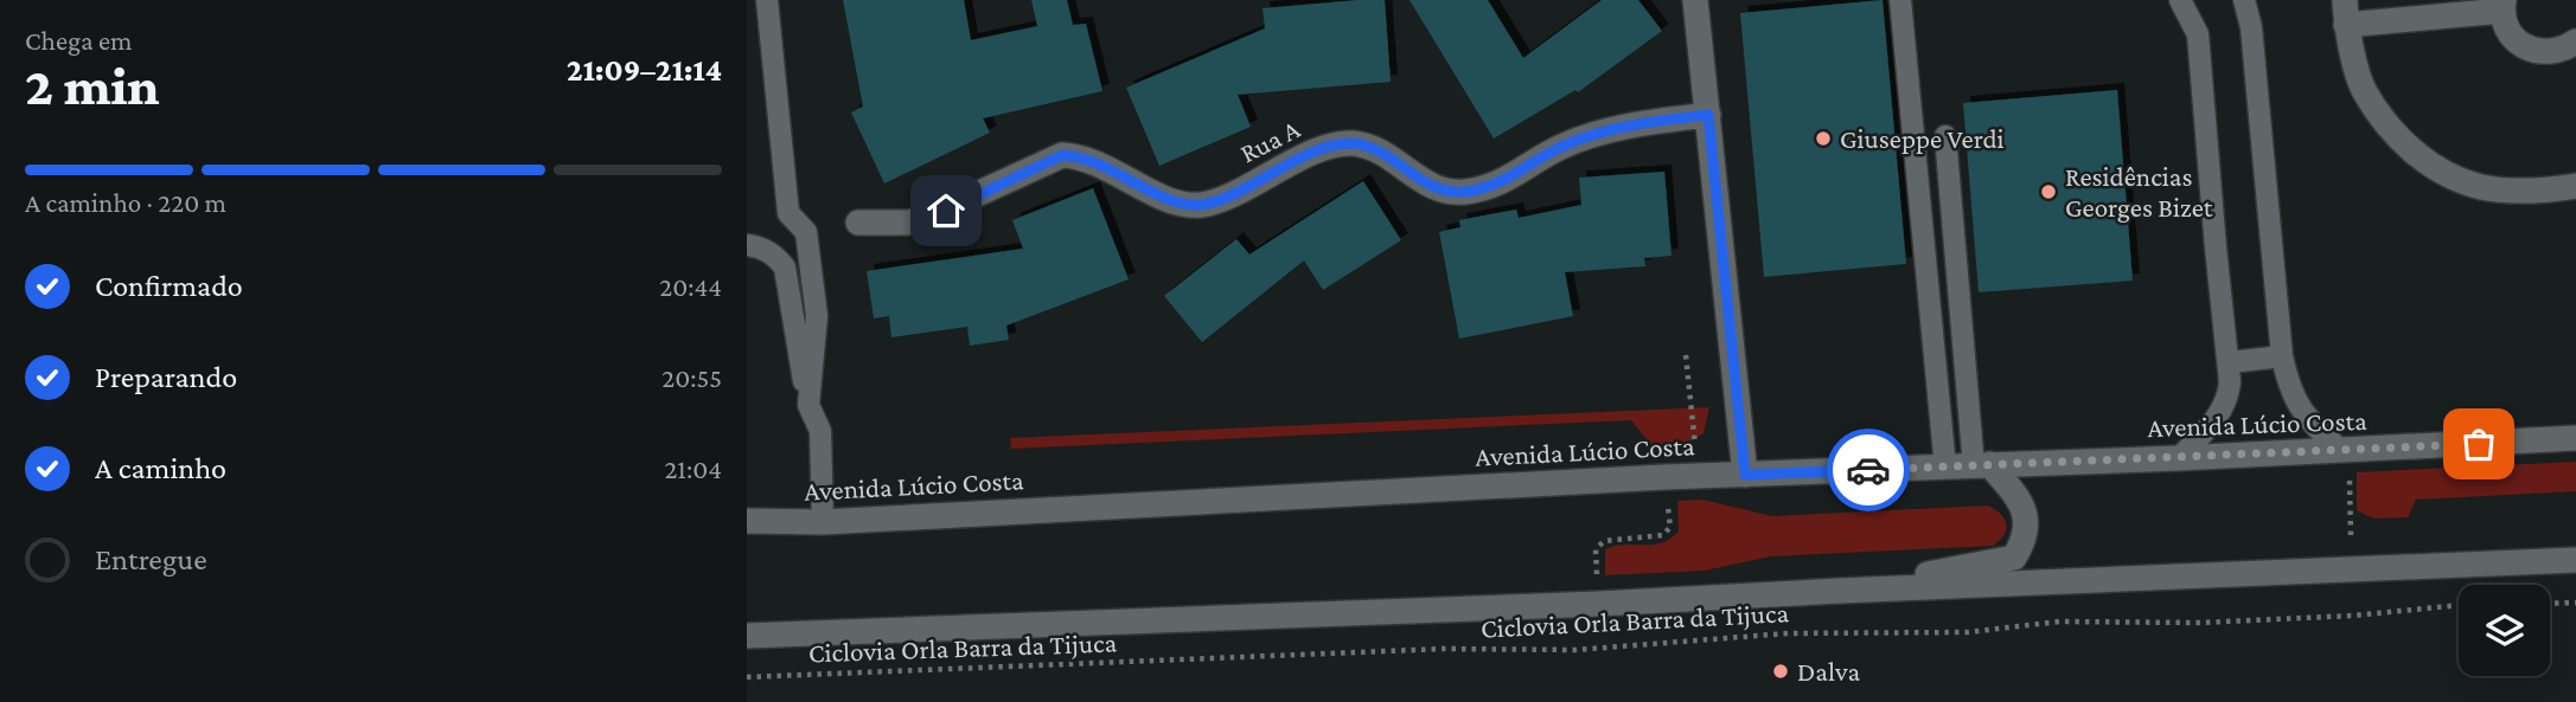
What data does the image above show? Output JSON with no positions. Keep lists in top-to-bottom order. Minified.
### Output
{"streets":{"main road":["Rua A","Avenida Lúcio Costa"],"path":["Ciclovia Orla Barra da Tijuca"]},"places":["Giuseppe Verdi","Residências Georges Bizet","Dalva"],"page":{"heading":["2 min","Chega em","21:09–21:14"],"bar":"A caminho · 220 m","list":[["Confirmado","20:44"],["Preparando","20:55"],["A caminho","21:04"],"Entregue"]}}
